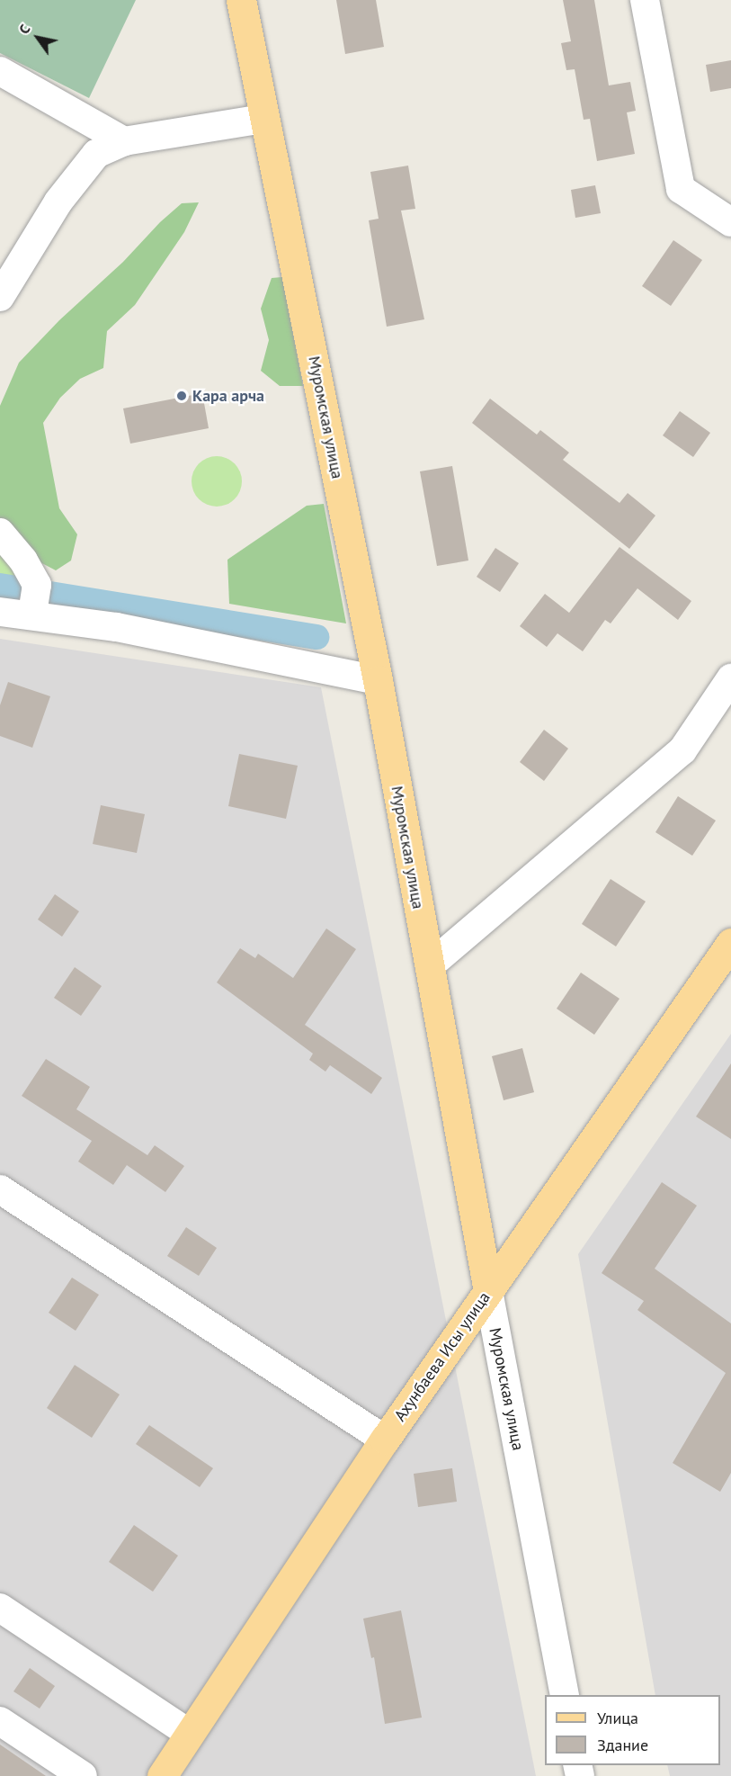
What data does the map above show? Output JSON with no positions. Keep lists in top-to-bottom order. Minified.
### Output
{"streets":{"main road":["Муромская улица","Ахунбаева Исы улица"]},"crossings":[["Муромская улица","Ахунбаева Исы улица"]],"places":["Кара арча"],"legend":["Улица","Здание"],"north":"top left"}
